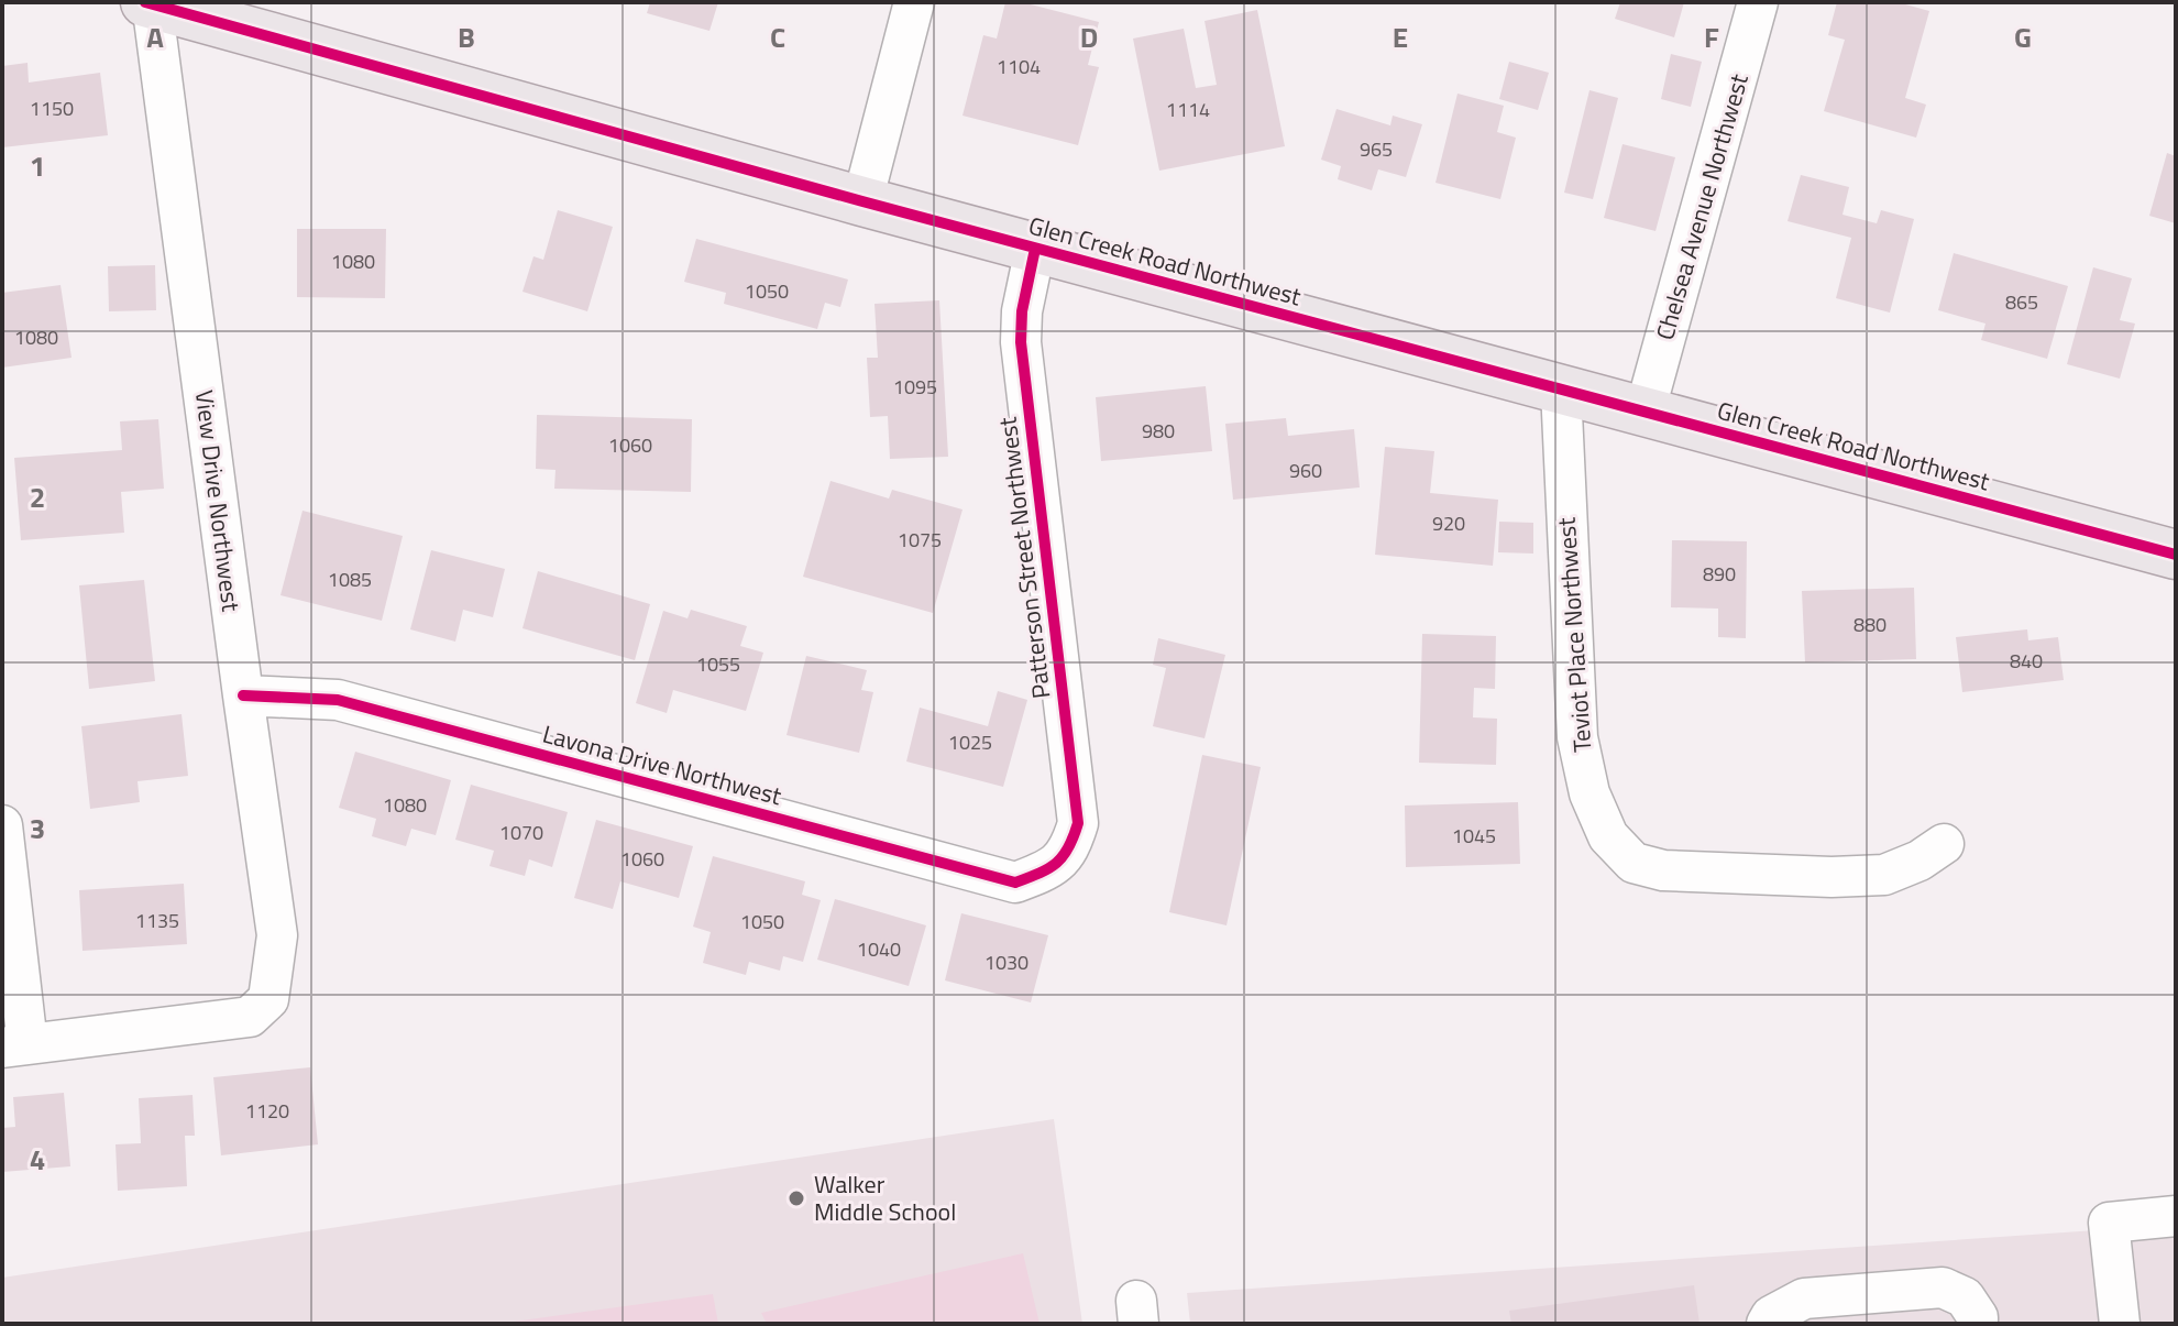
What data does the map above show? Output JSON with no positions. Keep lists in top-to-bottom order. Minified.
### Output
{"streets":{"main road":["Glen Creek Road Northwest"],"street":["Chelsea Avenue Northwest","View Drive Northwest","Patterson Street Northwest","Teviot Place Northwest","Lavona Drive Northwest"]},"crossings":[["Chelsea Avenue Northwest","Glen Creek Road Northwest"],["Glen Creek Road Northwest","View Drive Northwest"],["Glen Creek Road Northwest","Patterson Street Northwest"],["Glen Creek Road Northwest","Teviot Place Northwest"],["View Drive Northwest","Lavona Drive Northwest"],["Patterson Street Northwest","Lavona Drive Northwest"]],"places":["Walker Middle School"],"house_numbers":["1104","1150","1114","965","1080","1050","865","1080","1095","980","1060","960","920","1075","890","1085","880","840","1055","1025","1080","1070","1045","1060","1135","1050","1040","1030","1120"],"grid":{"columns":["A","B","C","D","E","F","G"],"rows":["1","2","3","4"]}}
